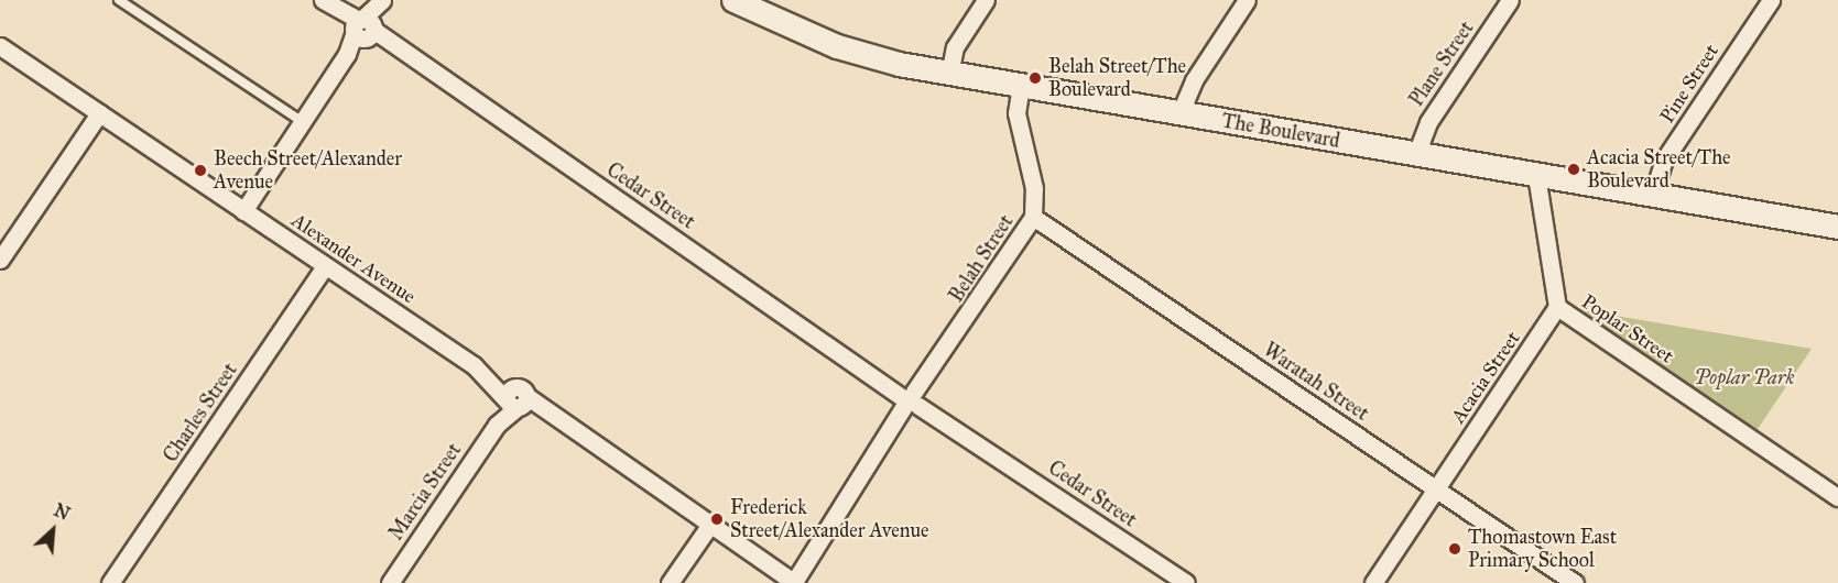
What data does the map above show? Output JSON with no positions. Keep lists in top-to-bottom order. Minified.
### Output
{"streets":{"street":["Plane Street","Pine Street","The Boulevard","Cedar Street","Alexander Avenue","Belah Street","Poplar Street","Acacia Street","Waratah Street","Charles Street","Marcia Street"]},"crossings":[["Plane Street","The Boulevard"],["Pine Street","The Boulevard"],["The Boulevard","Belah Street"],["Cedar Street","Belah Street"],["Alexander Avenue","Belah Street"],["Alexander Avenue","Charles Street"],["Alexander Avenue","Marcia Street"],["Belah Street","Waratah Street"],["Poplar Street","Acacia Street"],["Acacia Street","Waratah Street"]],"parks":["Poplar Park"],"places":["Belah Street/The Boulevard","Acacia Street/The Boulevard","Beech Street/Alexander Avenue","Frederick Street/Alexander Avenue","Thomastown East Primary School"],"north":"top right"}
